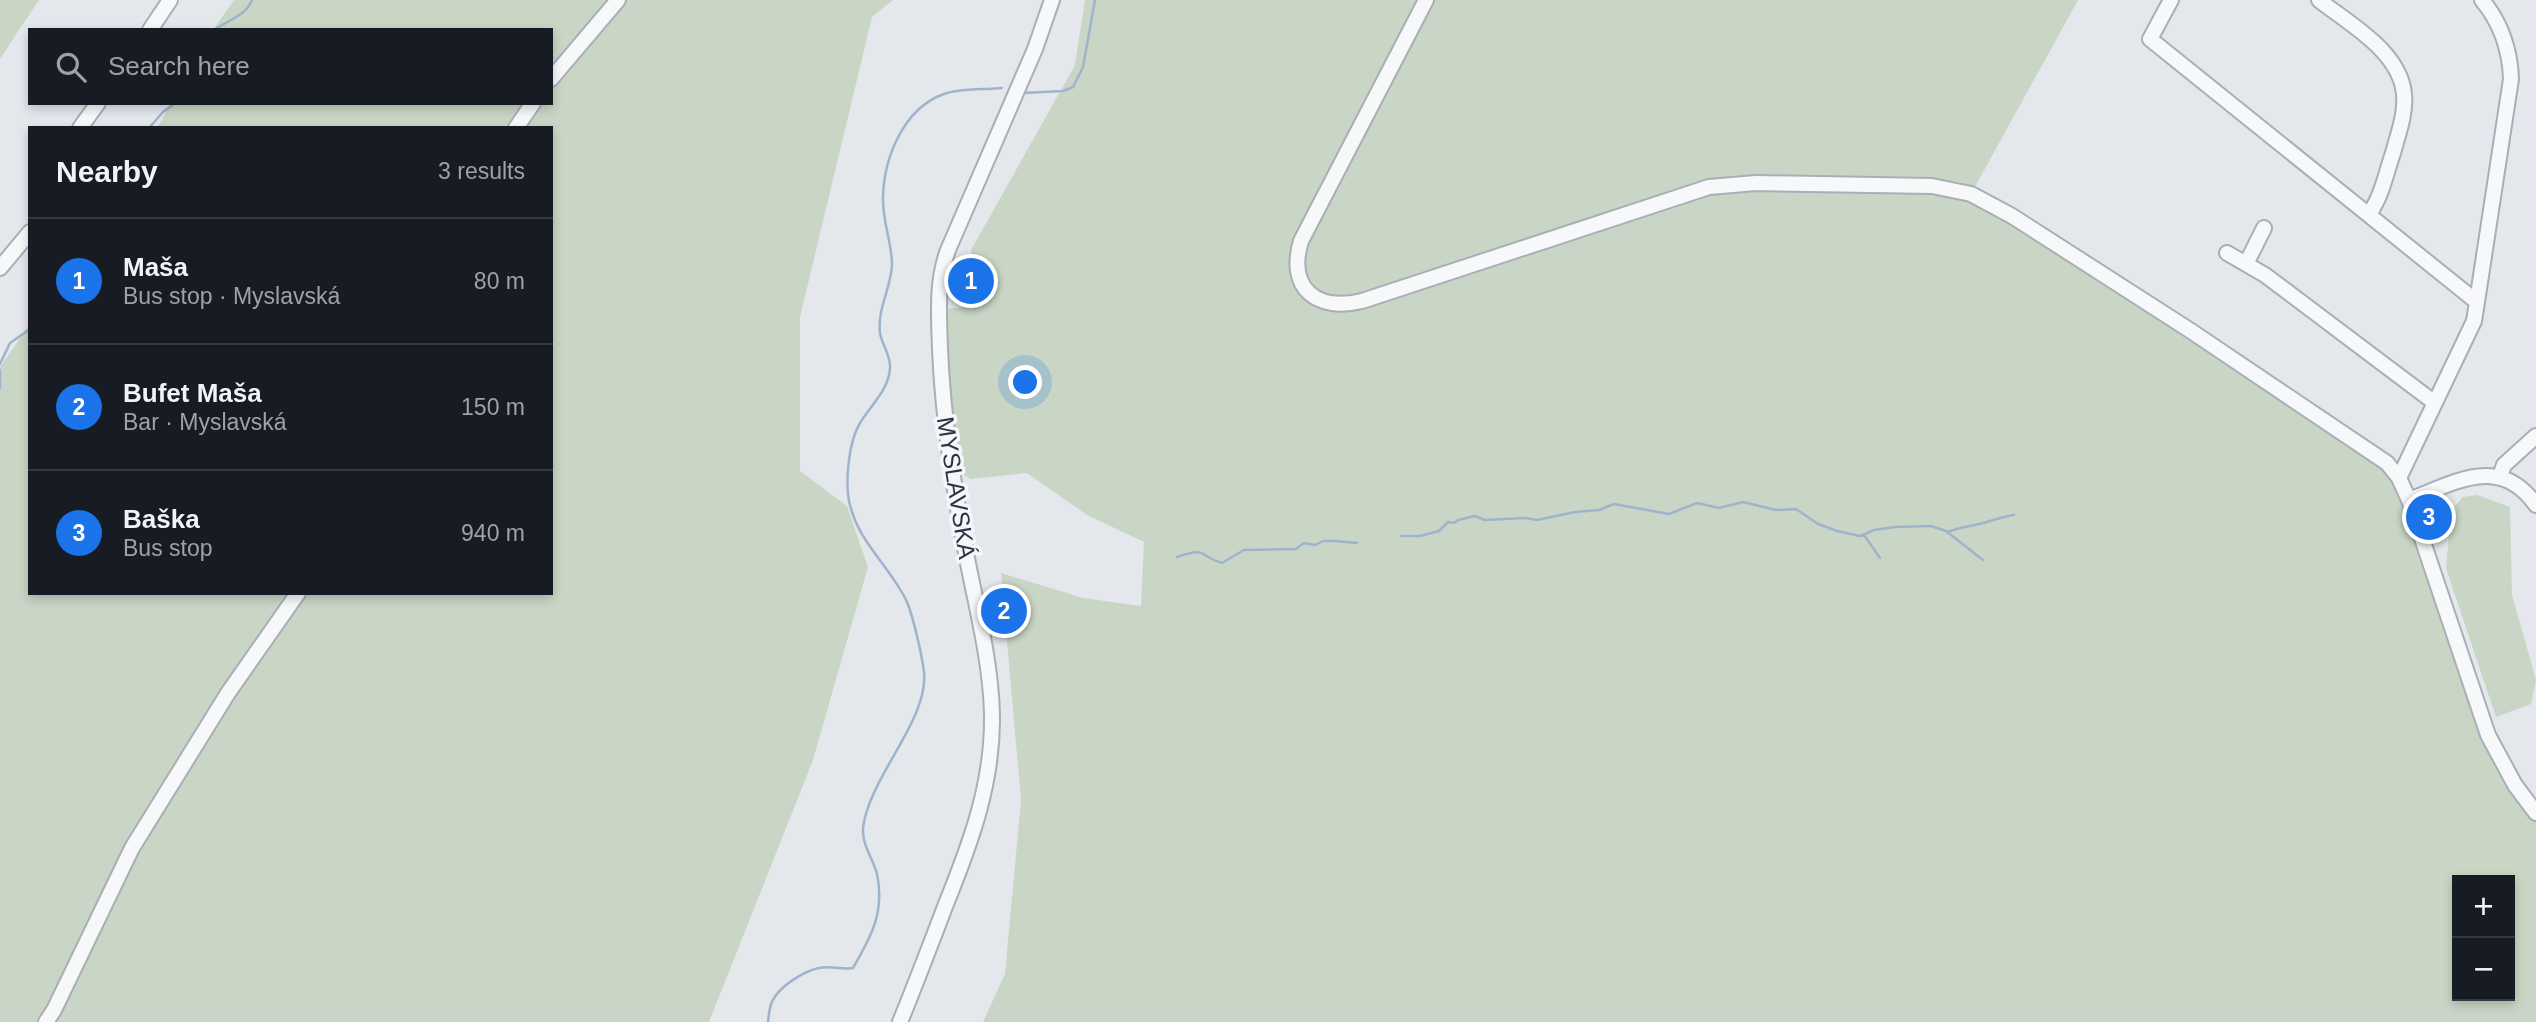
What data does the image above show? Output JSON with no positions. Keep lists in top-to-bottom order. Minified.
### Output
{"streets":{"street":["MYSLAVSKÁ"]},"page":{"search":"Search here","heading":["Nearby","3 results"],"list":[{"mark":"1","name":"Maša","note":"Bus stop · Myslavská","value":"80 m"},{"mark":"2","name":"Bufet Maša","note":"Bar · Myslavská","value":"150 m"},{"mark":"3","name":"Baška","note":"Bus stop","value":"940 m"}],"pins":["1","3","2"],"map_buttons":["+","−"]}}
